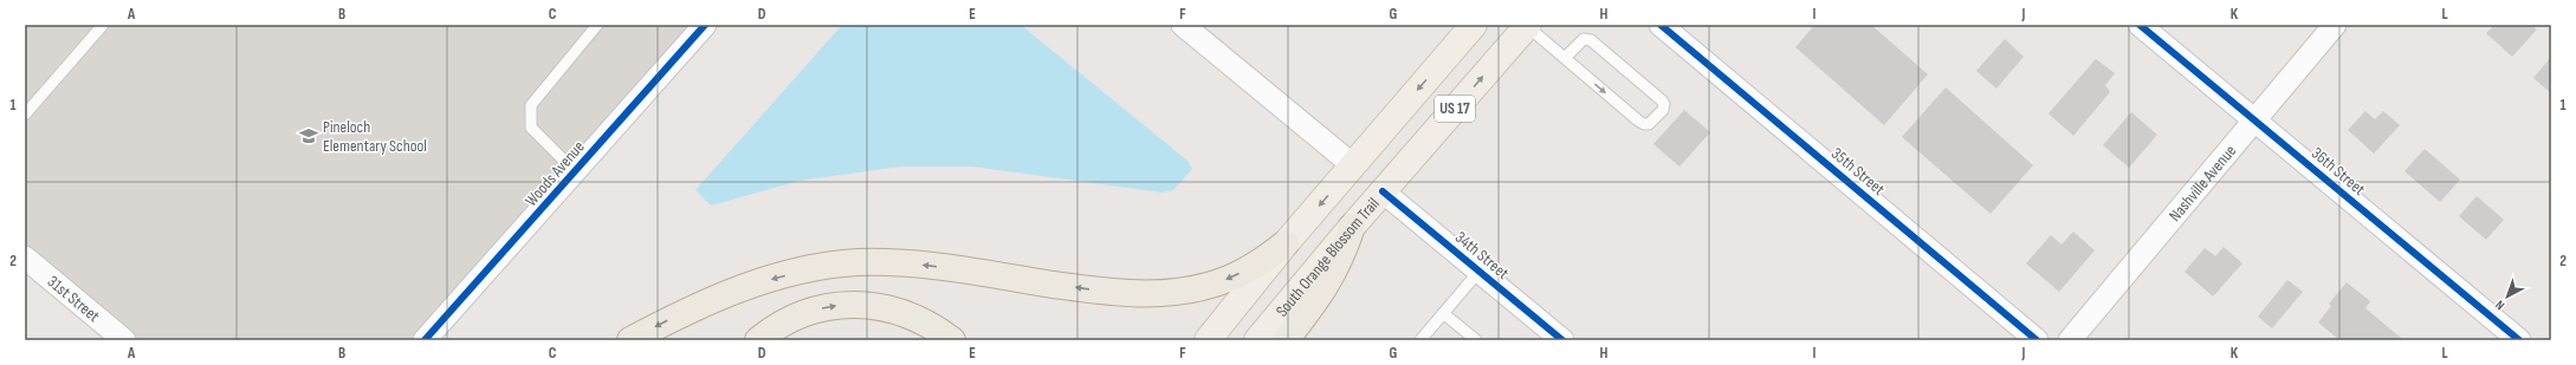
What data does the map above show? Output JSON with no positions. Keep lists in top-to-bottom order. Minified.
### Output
{"streets":{"main road":["US 17","South Orange Blossom Trail"],"street":["35th Street","36th Street","Woods Avenue","Nashville Avenue","34th Street","31st Street"]},"crossings":[["36th Street","Nashville Avenue"],["34th Street","South Orange Blossom Trail"]],"places":{"school or university":["Pineloch Elementary School"]},"north":"bottom left","grid":{"columns":["A","B","C","D","E","F","G","H","I","J","K","L"],"rows":["1","2"]}}
